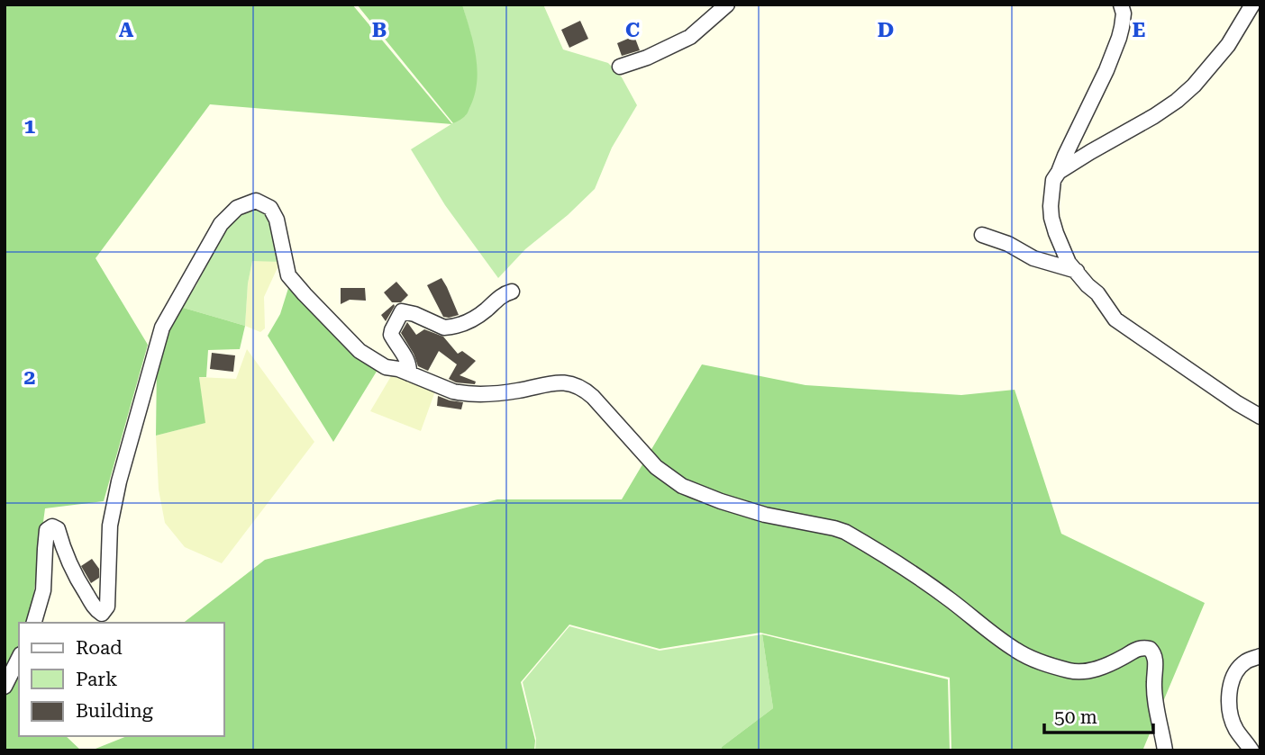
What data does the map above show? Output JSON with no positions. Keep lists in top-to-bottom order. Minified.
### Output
{"legend":["Road","Park","Building"],"scale_bar":"50 m","grid":{"columns":["A","B","C","D","E"],"rows":["1","2"]}}
